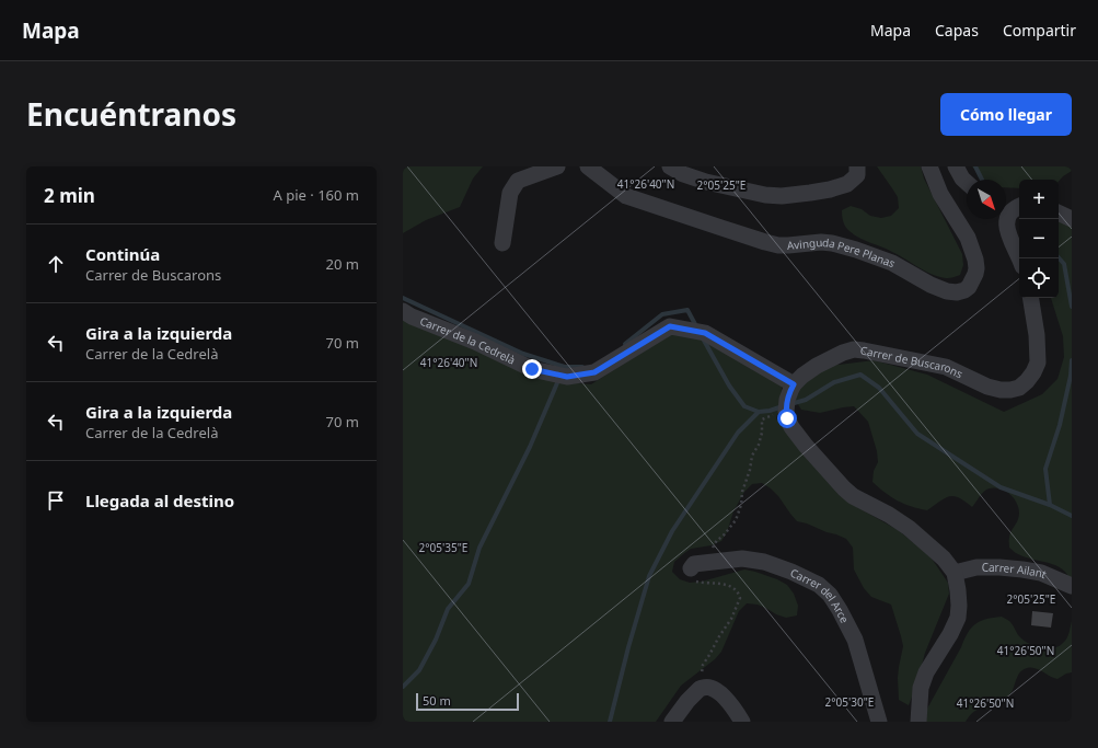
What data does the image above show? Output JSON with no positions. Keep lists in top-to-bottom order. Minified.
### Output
{"streets":{"street":["Avinguda Pere Planas","Carrer de la Cedrelà","Carrer de Buscarons","Carrer Ailant","Carrer del Arce"]},"crossings":[["Carrer de la Cedrelà","Carrer de Buscarons"]],"scale_bar":"50 m","north":"bottom right","page":{"header":"Mapa","nav":["Mapa","Capas","Compartir"],"title":"Encuéntranos","buttons":"Cómo llegar","heading":["2 min","A pie · 160 m"],"map_buttons":["+","−"],"list":[["Continúa","Carrer de Buscarons","20 m"],["Gira a la izquierda","Carrer de la Cedrelà","70 m"],["Gira a la izquierda","Carrer de la Cedrelà","70 m"],"Llegada al destino"],"scale":"50 m"},"coordinates":["41°26'40\"N","2°05'25\"E","2°05'35\"E","41°26'50\"N","2°05'30\"E"]}
